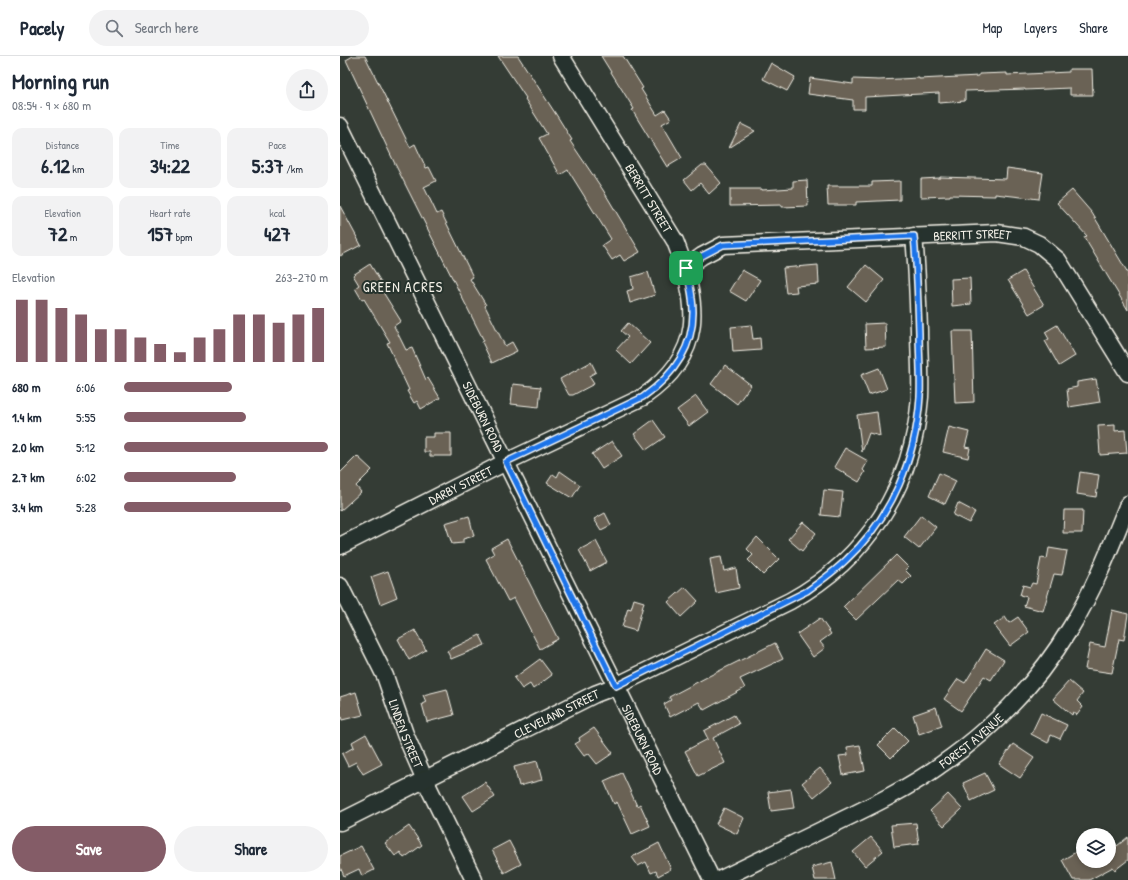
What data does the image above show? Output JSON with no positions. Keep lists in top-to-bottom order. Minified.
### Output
{"streets":{"street":["BERRITT STREET","SIDEBURN ROAD","DARBY STREET","CLEVELAND STREET","LINDEN STREET","FOREST AVENUE"]},"crossings":[["BERRITT STREET","DARBY STREET"],["BERRITT STREET","CLEVELAND STREET"],["SIDEBURN ROAD","DARBY STREET"],["SIDEBURN ROAD","CLEVELAND STREET"],["CLEVELAND STREET","LINDEN STREET"]],"districts":["GREEN ACRES"],"page":{"header":"Pacely","search":"Search here","nav":["Map","Layers","Share"],"heading":["Morning run","08:54 · 9 × 680 m"],"stats":[["Distance","6.12 km"],["Time","34:22"],["Pace","5:37 /km"],["Elevation","72 m"],["Heart rate","157 bpm"],["kcal","427"]],"chart":["Elevation","263–270 m"],"list":[{"name":"680 m","note":"6:06"},{"name":"1.4 km","note":"5:55"},{"name":"2.0 km","note":"5:12"},{"name":"2.7 km","note":"6:02"},{"name":"3.4 km","note":"5:28"}],"buttons":["Save","Share"]}}
